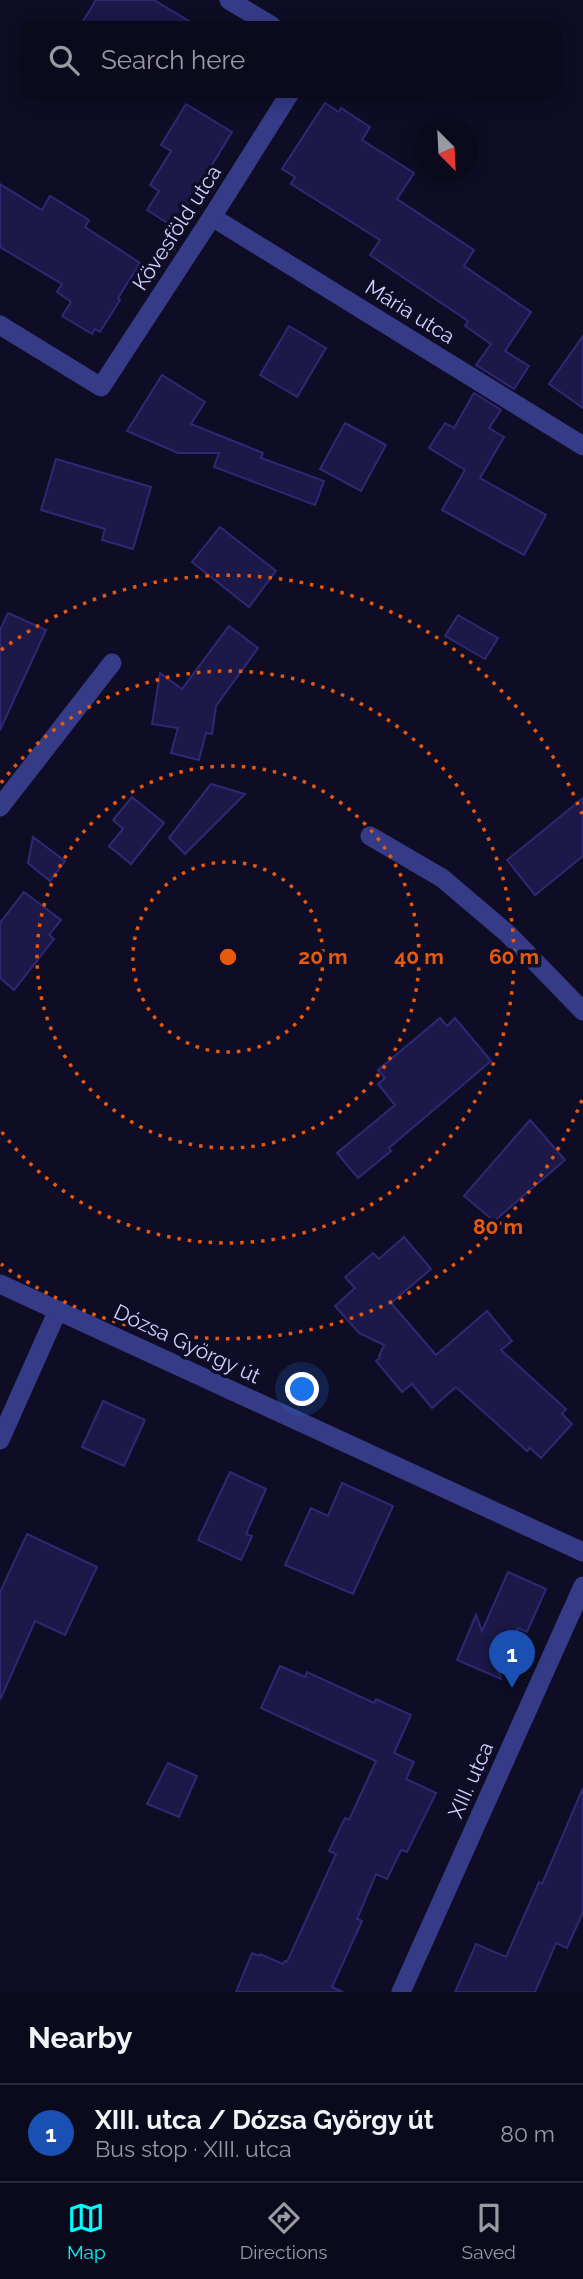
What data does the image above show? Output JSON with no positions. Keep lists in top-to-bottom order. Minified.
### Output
{"streets":{"street":["Kövesföld utca","Mária utca","Dózsa György út","XIII. utca"]},"crossings":[["Kövesföld utca","Mária utca"]],"north":"bottom right","page":{"search":"Search here","pins":"1","heading":"Nearby","list":[{"mark":"1","name":"XIII. utca / Dózsa György út","note":"Bus stop · XIII. utca","value":"80 m"}],"nav":["Map","Directions","Saved"]},"rings":["20 m","40 m","60 m","80 m"]}
